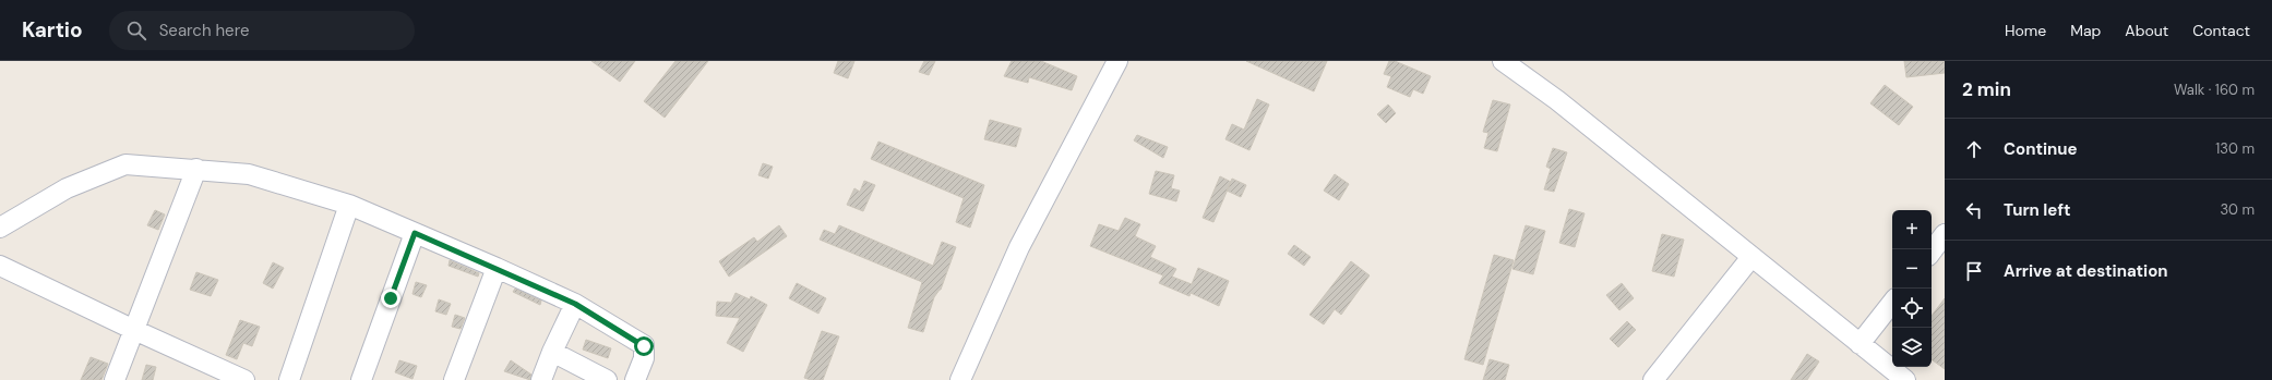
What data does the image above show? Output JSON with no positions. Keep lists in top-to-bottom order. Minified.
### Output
{"page":{"header":"Kartio","search":"Search here","nav":["Home","Map","About","Contact"],"heading":["2 min","Walk · 160 m"],"list":[["Continue","130 m"],["Turn left","30 m"],"Arrive at destination"],"map_buttons":["+","−"]}}
